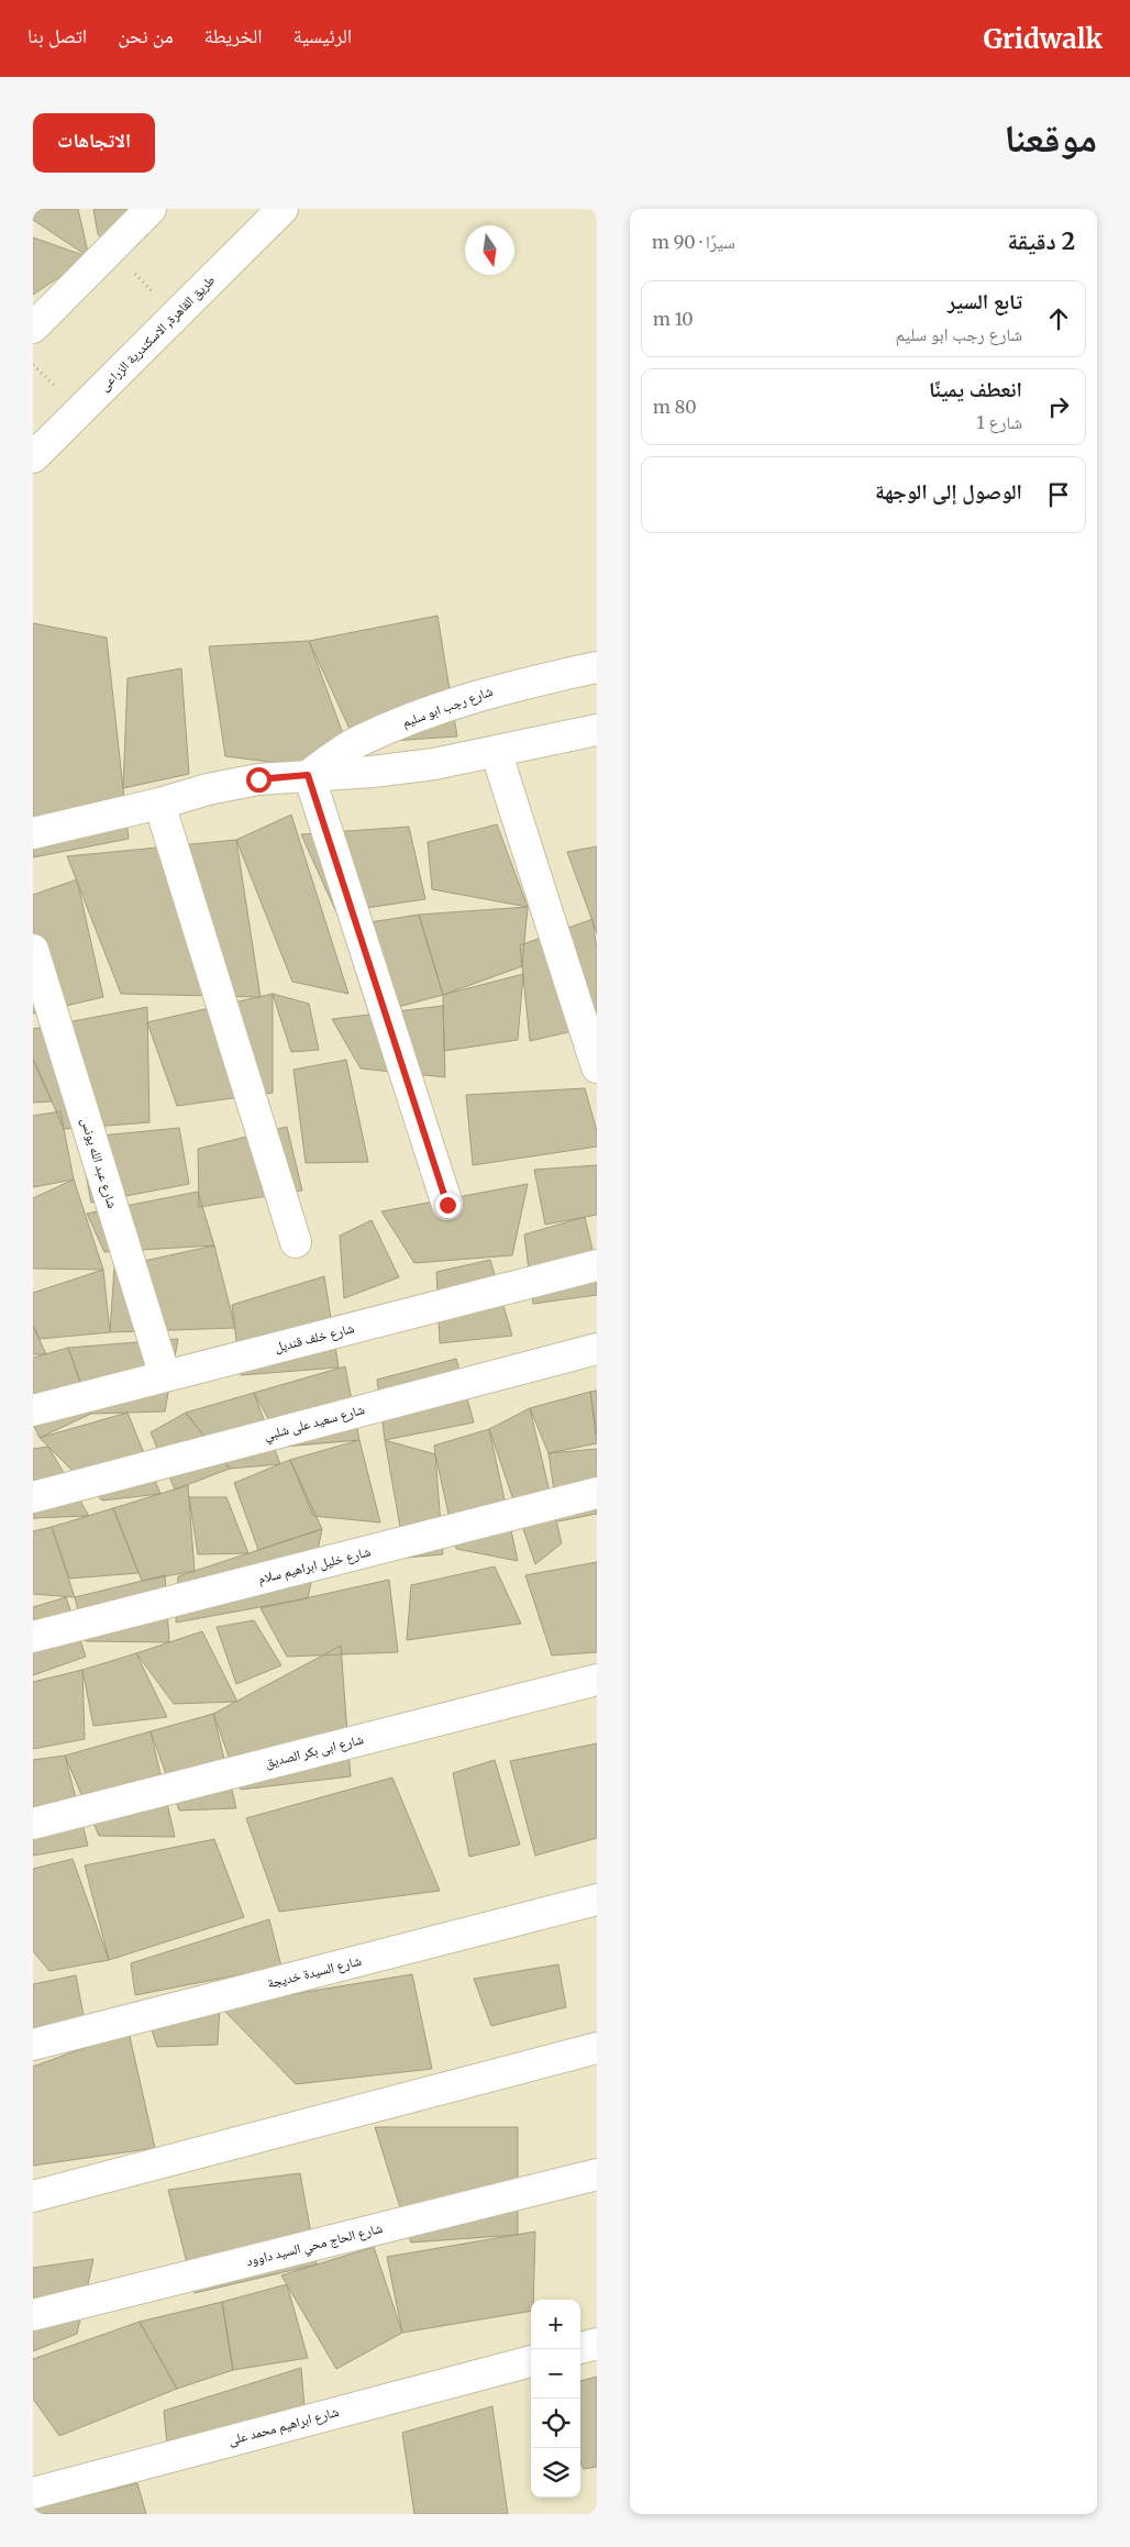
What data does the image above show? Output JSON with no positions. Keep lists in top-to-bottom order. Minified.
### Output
{"streets":{"main road":["طريق القاهرة, الاسكندرية الزراعى","شارع رجب ابو سليم","شارع عبد الله يونس","شارع خلف قنديل","شارع سعيد على شلبي","شارع خليل ابراهيم سلام","شارع ابى بكر الصديق","شارع السيدة خديجة","شارع الحاج محي السيد داوود","شارع ابراهيم محمد على"]},"crossings":[["شارع عبد الله يونس","شارع خلف قنديل"]],"north":"bottom","page":{"header":"Gridwalk","nav":["الرئيسية","الخريطة","من نحن","اتصل بنا"],"title":"موقعنا","buttons":"الاتجاهات","heading":["2 دقيقة","سيرًا · 90 m"],"list":[["تابع السير","شارع رجب ابو سليم","10 m"],["انعطف يمينًا","شارع 1","80 m"],"الوصول إلى الوجهة"],"map_buttons":["+","−"]}}
